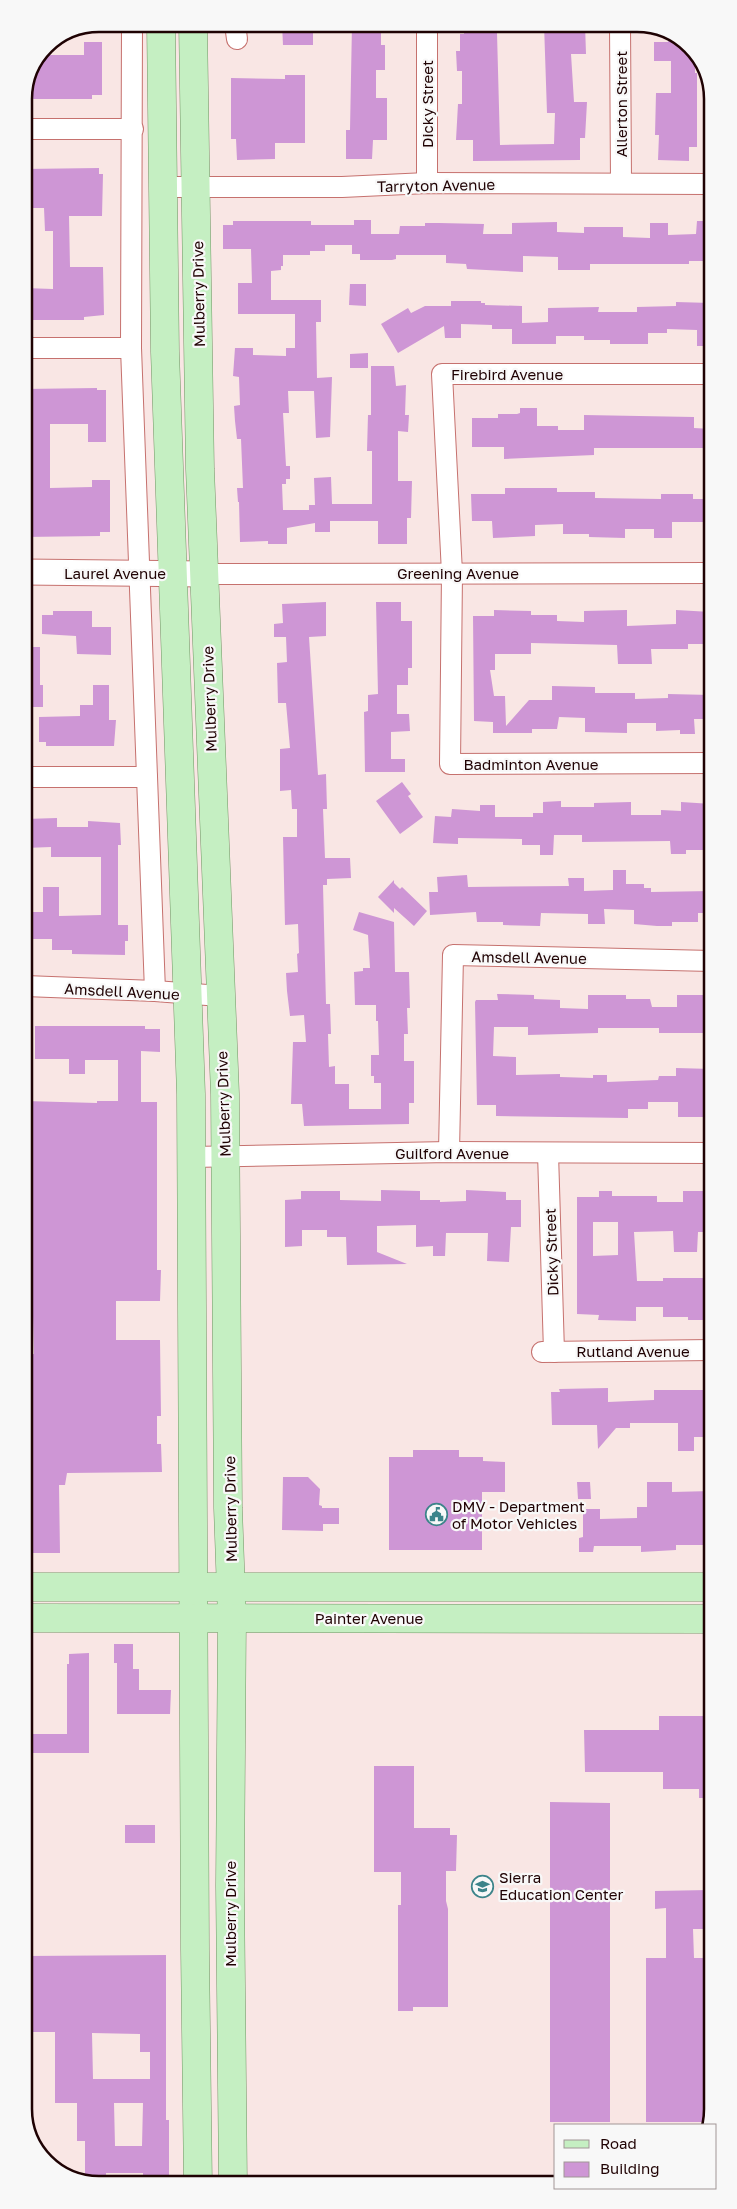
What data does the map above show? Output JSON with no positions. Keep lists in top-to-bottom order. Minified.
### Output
{"streets":{"main road":["Mulberry Drive","Painter Avenue"],"street":["Dicky Street","Allerton Street","Tarryton Avenue","Firebird Avenue","Laurel Avenue","Greening Avenue","Badminton Avenue","Amsdell Avenue","Guilford Avenue","Rutland Avenue"]},"crossings":[["Dicky Street","Tarryton Avenue"],["Dicky Street","Guilford Avenue"],["Dicky Street","Rutland Avenue"],["Allerton Street","Tarryton Avenue"],["Tarryton Avenue","Mulberry Drive"],["Mulberry Drive","Laurel Avenue"],["Mulberry Drive","Greening Avenue"],["Mulberry Drive","Amsdell Avenue"],["Mulberry Drive","Guilford Avenue"],["Mulberry Drive","Painter Avenue"],["Firebird Avenue","Greening Avenue"],["Firebird Avenue","Badminton Avenue"],["Laurel Avenue","Greening Avenue"],["Greening Avenue","Badminton Avenue"],["Amsdell Avenue","Guilford Avenue"]],"places":{"public building":["DMV - Department of Motor Vehicles"],"school or university":["Sierra Education Center"]},"legend":["Road","Building"]}
